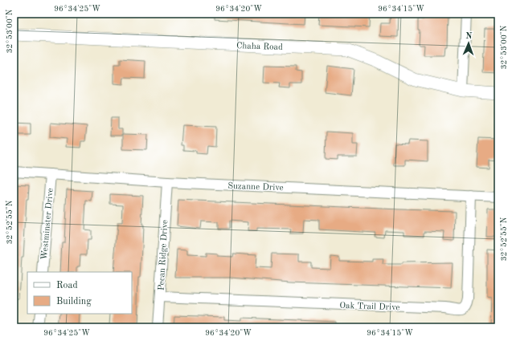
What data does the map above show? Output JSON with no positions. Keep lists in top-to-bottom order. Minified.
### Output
{"streets":{"street":["Chaha Road","Suzanne Drive","Westminster Drive","Pecan Ridge Drive","Oak Trail Drive"]},"crossings":[["Suzanne Drive","Westminster Drive"],["Suzanne Drive","Pecan Ridge Drive"],["Suzanne Drive","Oak Trail Drive"],["Pecan Ridge Drive","Oak Trail Drive"]],"legend":["Road","Building"],"north":"top","coordinates":["96°34'25\"W","96°34'20\"W","96°34'15\"W","32°53'00\"N","32°52'55\"N"]}
